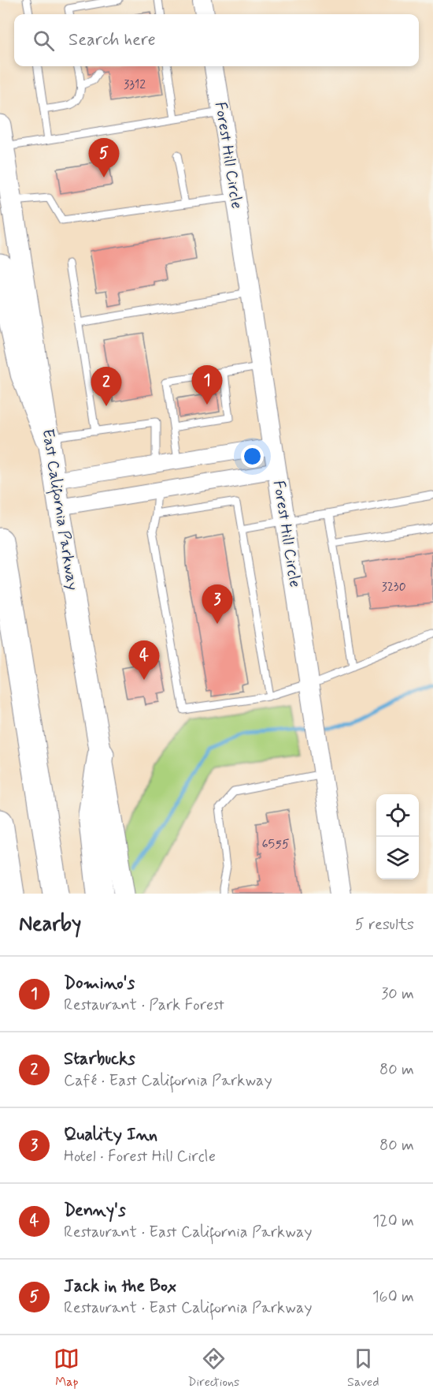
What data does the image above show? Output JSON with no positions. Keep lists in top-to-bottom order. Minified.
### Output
{"streets":{"main road":["East California Parkway"],"street":["Forest Hill Circle"]},"house_numbers":["3312","3230","6555"],"page":{"search":"Search here","pins":["5","1","2","3","4"],"heading":["Nearby","5 results"],"list":[{"mark":"1","name":"Domino's","note":"Restaurant · Park Forest","value":"30 m"},{"mark":"2","name":"Starbucks","note":"Café · East California Parkway","value":"80 m"},{"mark":"3","name":"Quality Inn","note":"Hotel · Forest Hill Circle","value":"80 m"},{"mark":"4","name":"Denny's","note":"Restaurant · East California Parkway","value":"120 m"},{"mark":"5","name":"Jack in the Box","note":"Restaurant · East California Parkway","value":"160 m"}],"nav":["Map","Directions","Saved"]}}
